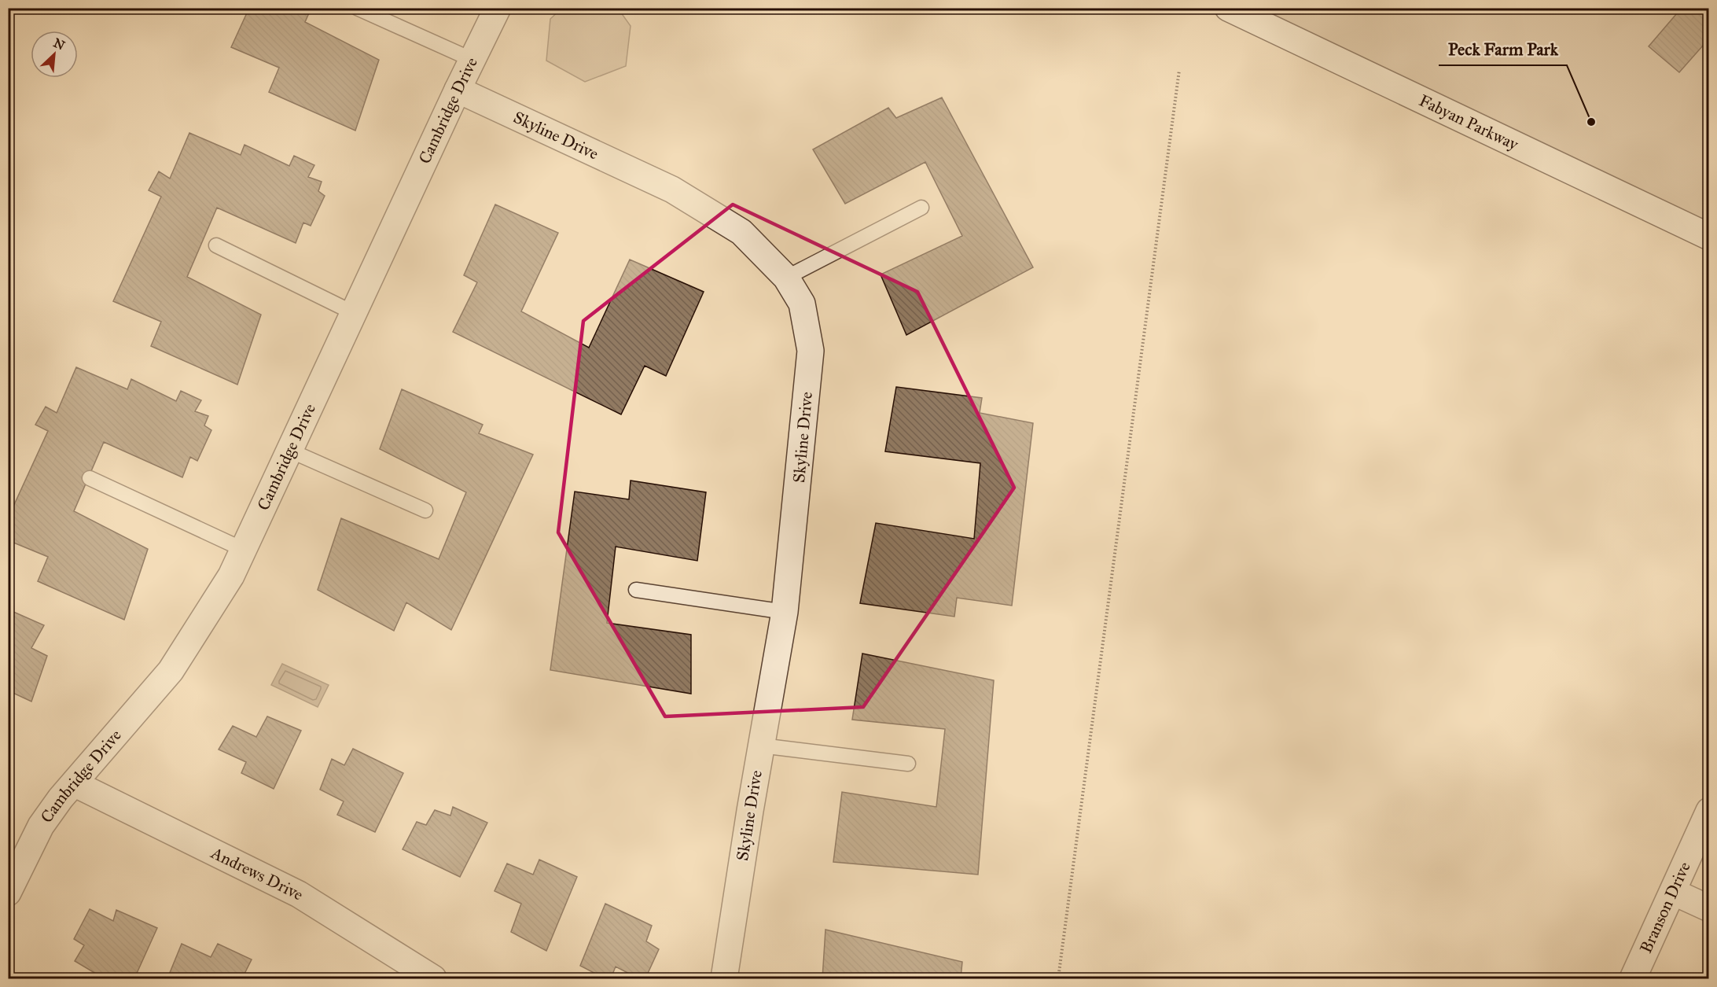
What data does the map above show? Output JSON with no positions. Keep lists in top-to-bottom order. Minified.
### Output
{"streets":{"street":["Cambridge Drive","Fabyan Parkway","Skyline Drive","Andrews Drive","Branson Drive"]},"crossings":[["Cambridge Drive","Skyline Drive"],["Cambridge Drive","Andrews Drive"]],"places":["Peck Farm Park"],"north":"top right"}
